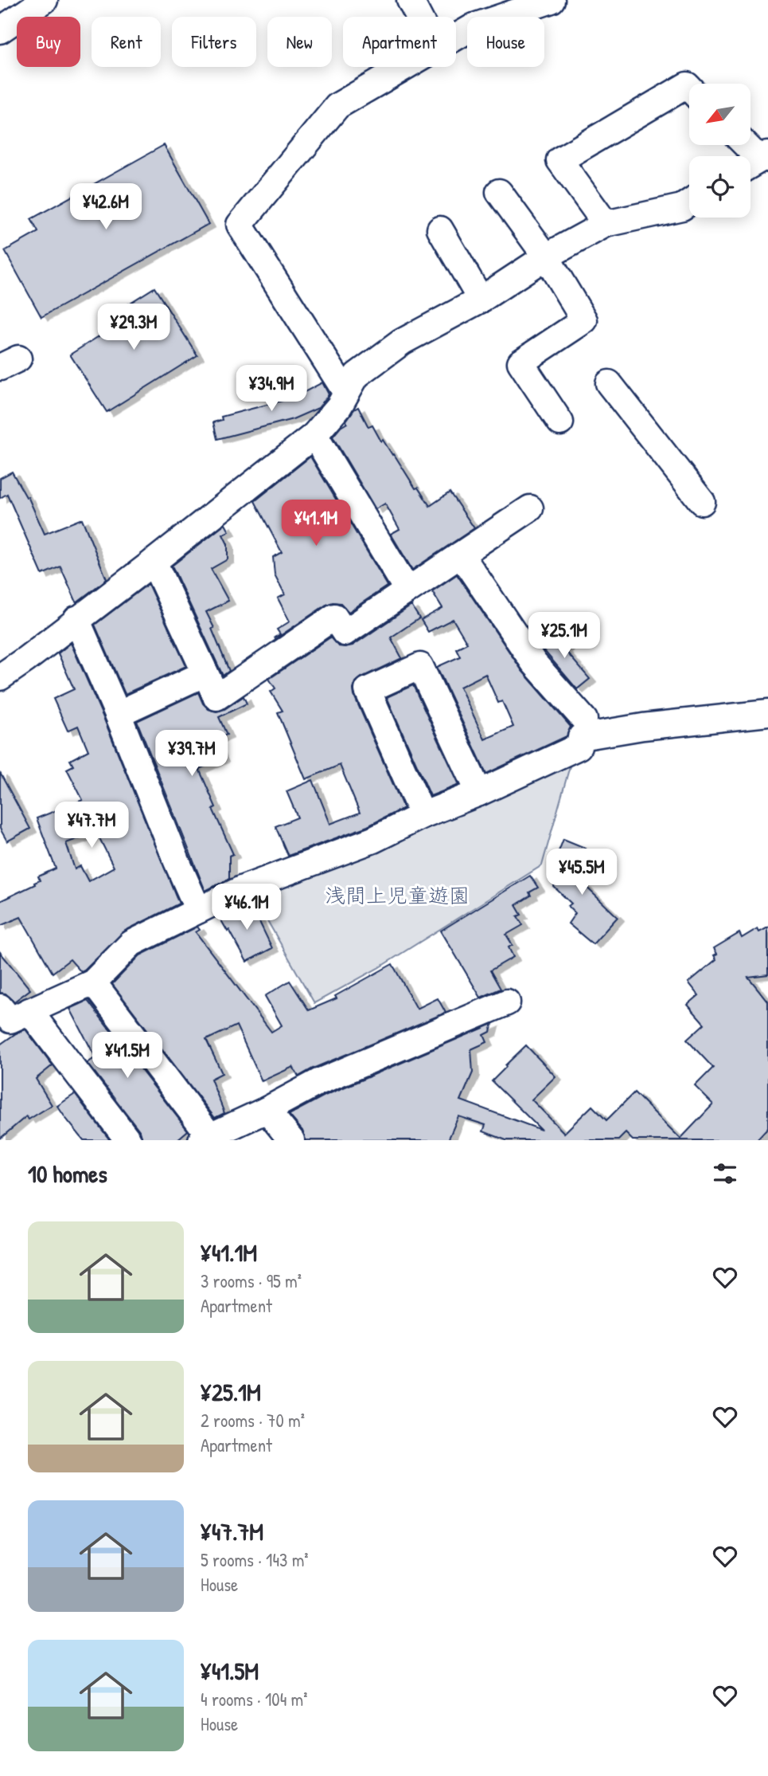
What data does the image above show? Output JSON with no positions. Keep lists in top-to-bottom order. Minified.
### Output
{"parks":["浅間上児童遊園"],"north":"bottom left","page":{"chip":["Buy","Rent","Filters","New","Apartment","House"],"price":["¥42.6M","¥29.3M","¥34.9M","¥41.1M","¥25.1M","¥39.7M","¥47.7M","¥45.5M","¥46.1M","¥41.5M"],"heading":"10 homes","list":[{"name":"¥41.1M","note":"3 rooms · 95 m² · Apartment"},{"name":"¥25.1M","note":"2 rooms · 70 m² · Apartment"},{"name":"¥47.7M","note":"5 rooms · 143 m² · House"},{"name":"¥41.5M","note":"4 rooms · 104 m² · House"}]}}
